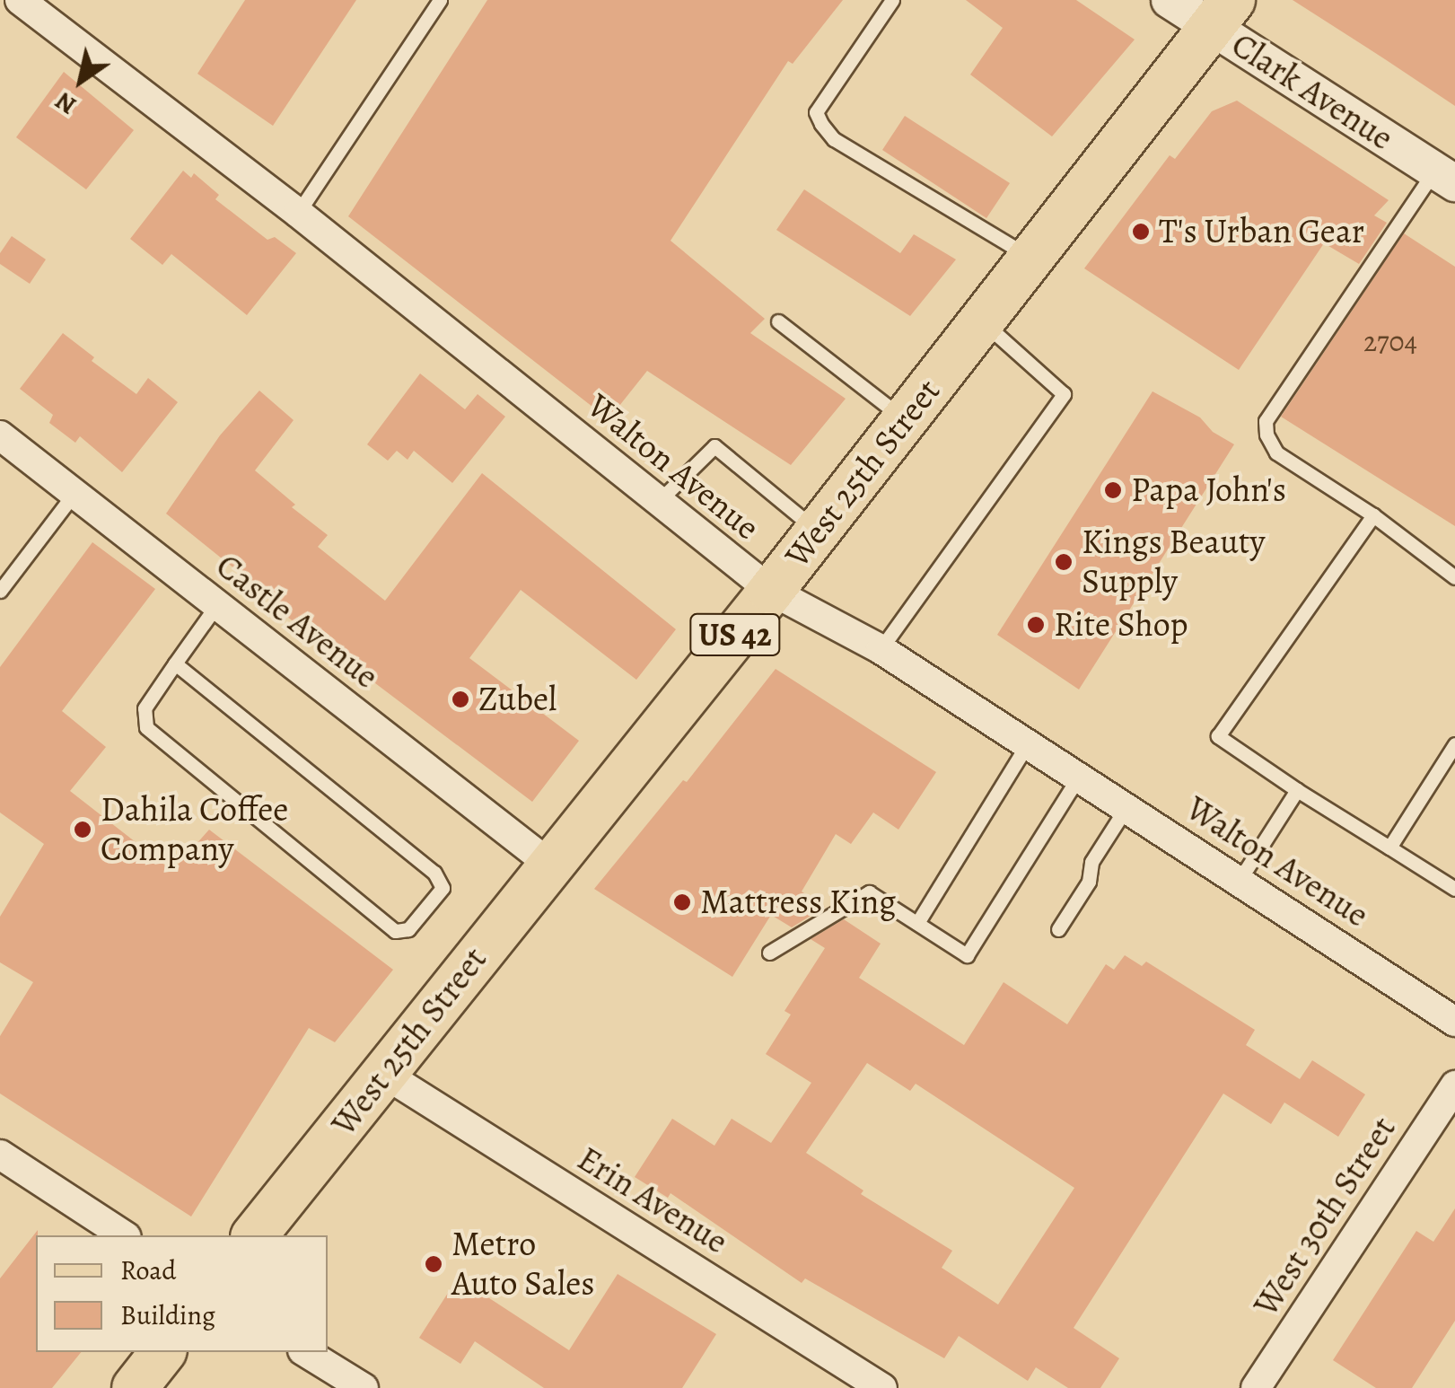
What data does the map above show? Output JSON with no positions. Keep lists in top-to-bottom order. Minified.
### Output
{"streets":{"main road":["West 25th Street","US 42"],"street":["Clark Avenue","Walton Avenue","Castle Avenue","Erin Avenue","West 30th Street"]},"crossings":[["Clark Avenue","West 25th Street"],["Walton Avenue","West 25th Street"],["West 25th Street","Castle Avenue"],["West 25th Street","Erin Avenue"]],"places":["T's Urban Gear","Papa John's","Kings Beauty Supply","Rite Shop","Zubel","Dahila Coffee Company","Mattress King","Metro Auto Sales"],"house_numbers":["2704"],"legend":["Road","Building"],"north":"bottom left"}
